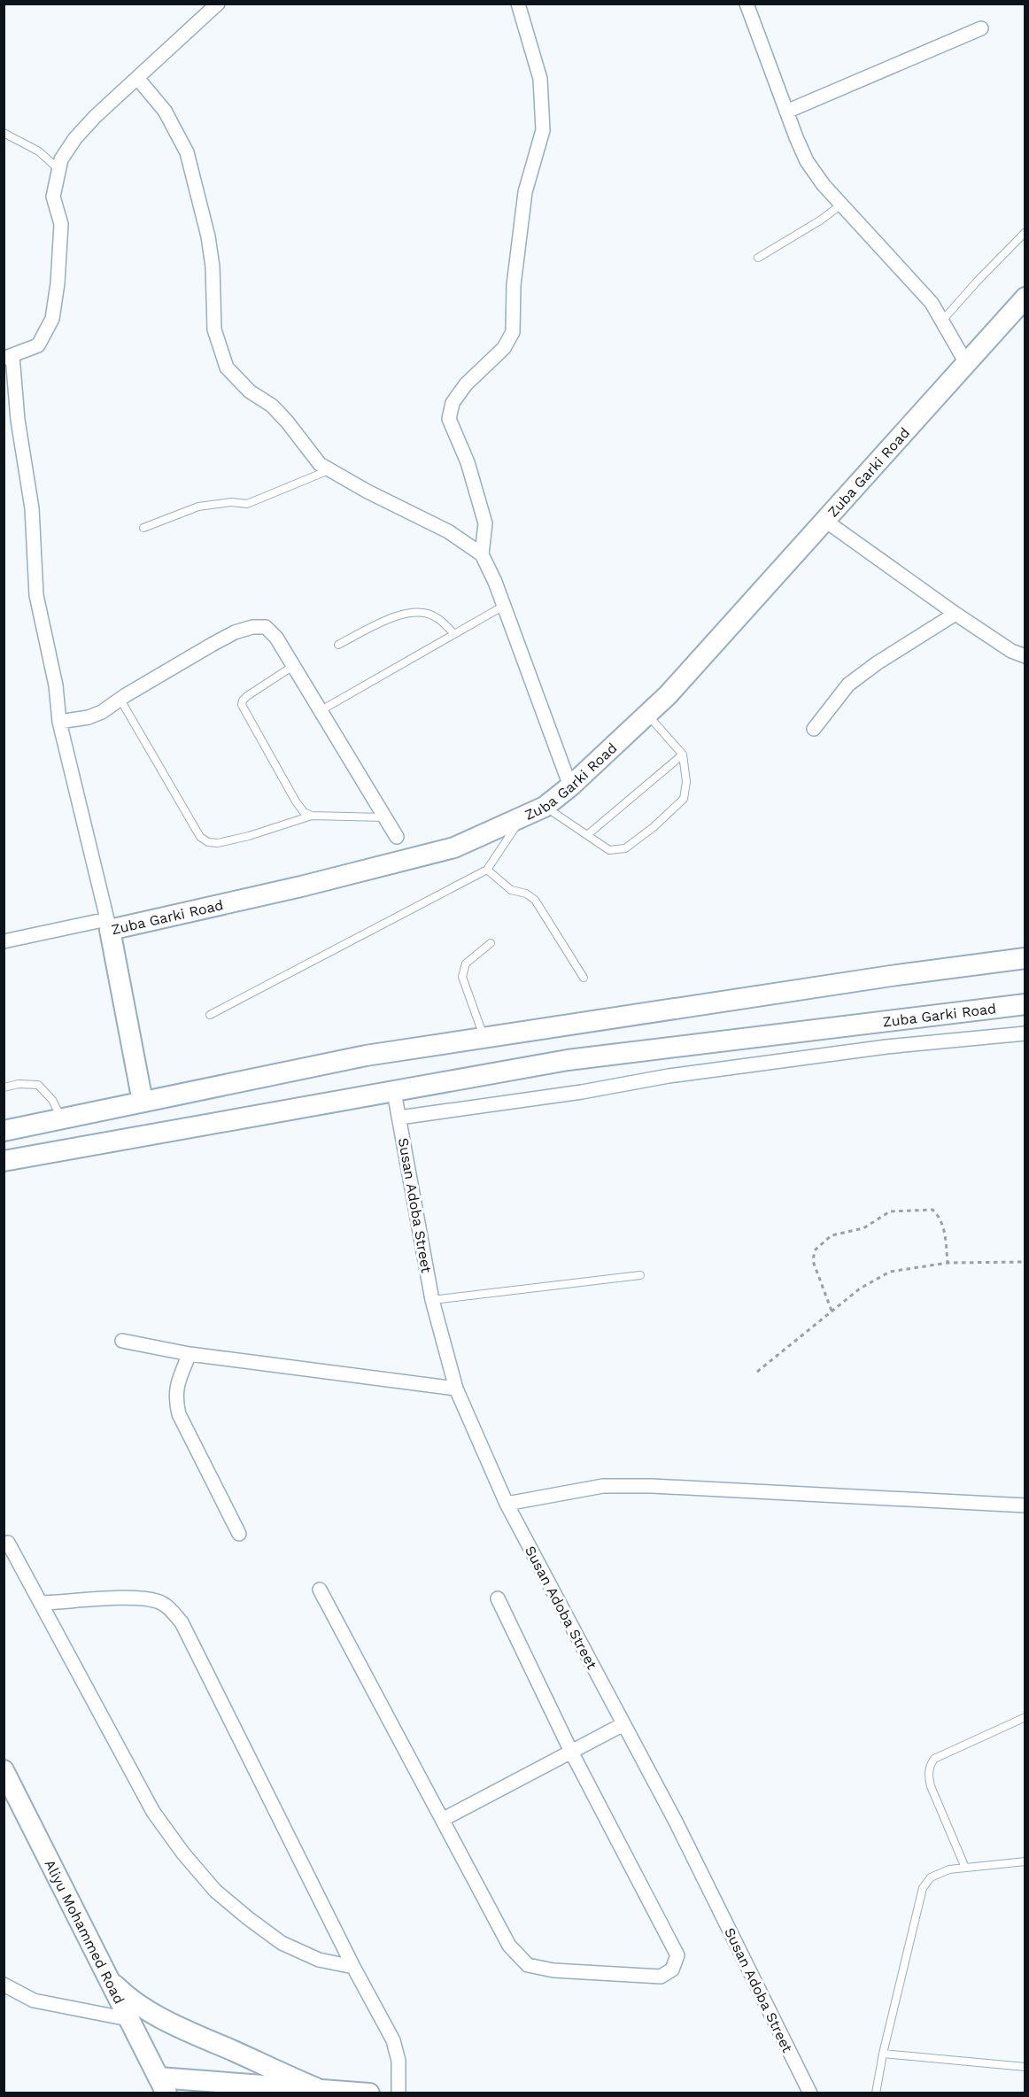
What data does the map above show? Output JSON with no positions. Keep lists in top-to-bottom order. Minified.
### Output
{"streets":{"main road":["Zuba Garki Road","Aliyu Mohammed Road"],"street":["Susan Adoba Street"]},"crossings":[["Zuba Garki Road","Susan Adoba Street"]]}
